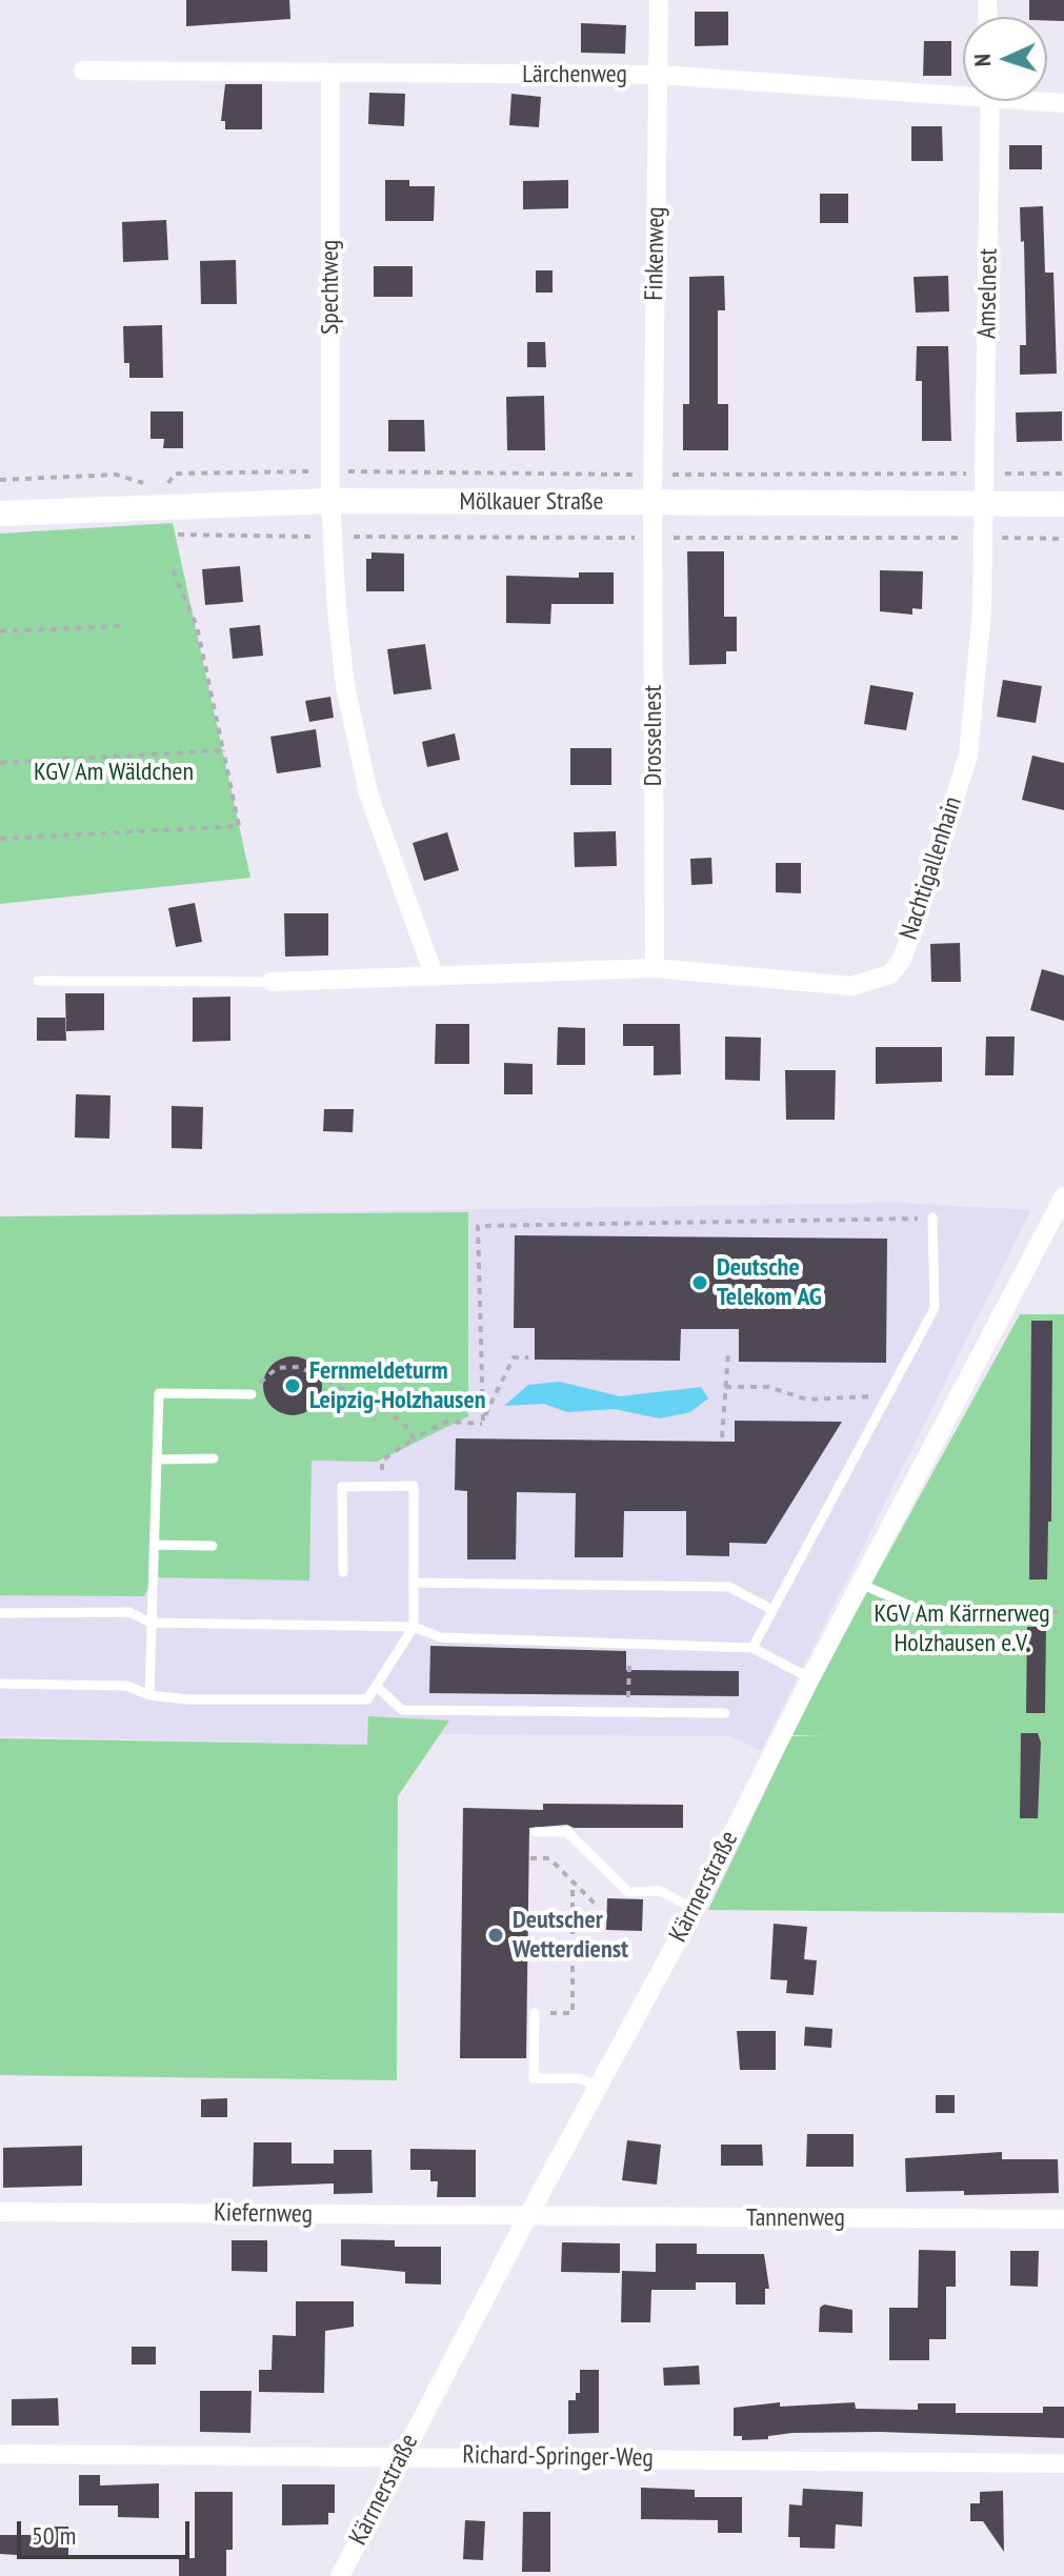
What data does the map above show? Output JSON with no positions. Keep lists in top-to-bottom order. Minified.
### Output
{"streets":{"street":["Lärchenweg","Finkenweg","Spechtweg","Amselnest","Mölkauer Straße","Drosselnest","Nachtigallenhain","Kärrnerstraße","Kiefernweg","Tannenweg","Richard-Springer-Weg"]},"crossings":[["Lärchenweg","Finkenweg"],["Lärchenweg","Spechtweg"],["Finkenweg","Mölkauer Straße"],["Finkenweg","Drosselnest"],["Spechtweg","Mölkauer Straße"],["Amselnest","Mölkauer Straße"],["Amselnest","Nachtigallenhain"],["Mölkauer Straße","Drosselnest"],["Mölkauer Straße","Nachtigallenhain"],["Drosselnest","Nachtigallenhain"],["Kärrnerstraße","Kiefernweg"],["Kärrnerstraße","Tannenweg"],["Kärrnerstraße","Richard-Springer-Weg"],["Kiefernweg","Tannenweg"]],"parks":["KGV Am Wäldchen","KGV Am Kärrnerweg Holzhausen e.V."],"places":["Deutsche Telekom AG","Fernmeldeturm Leipzig-Holzhausen","Deutscher Wetterdienst"],"scale_bar":"50 m","north":"left"}
